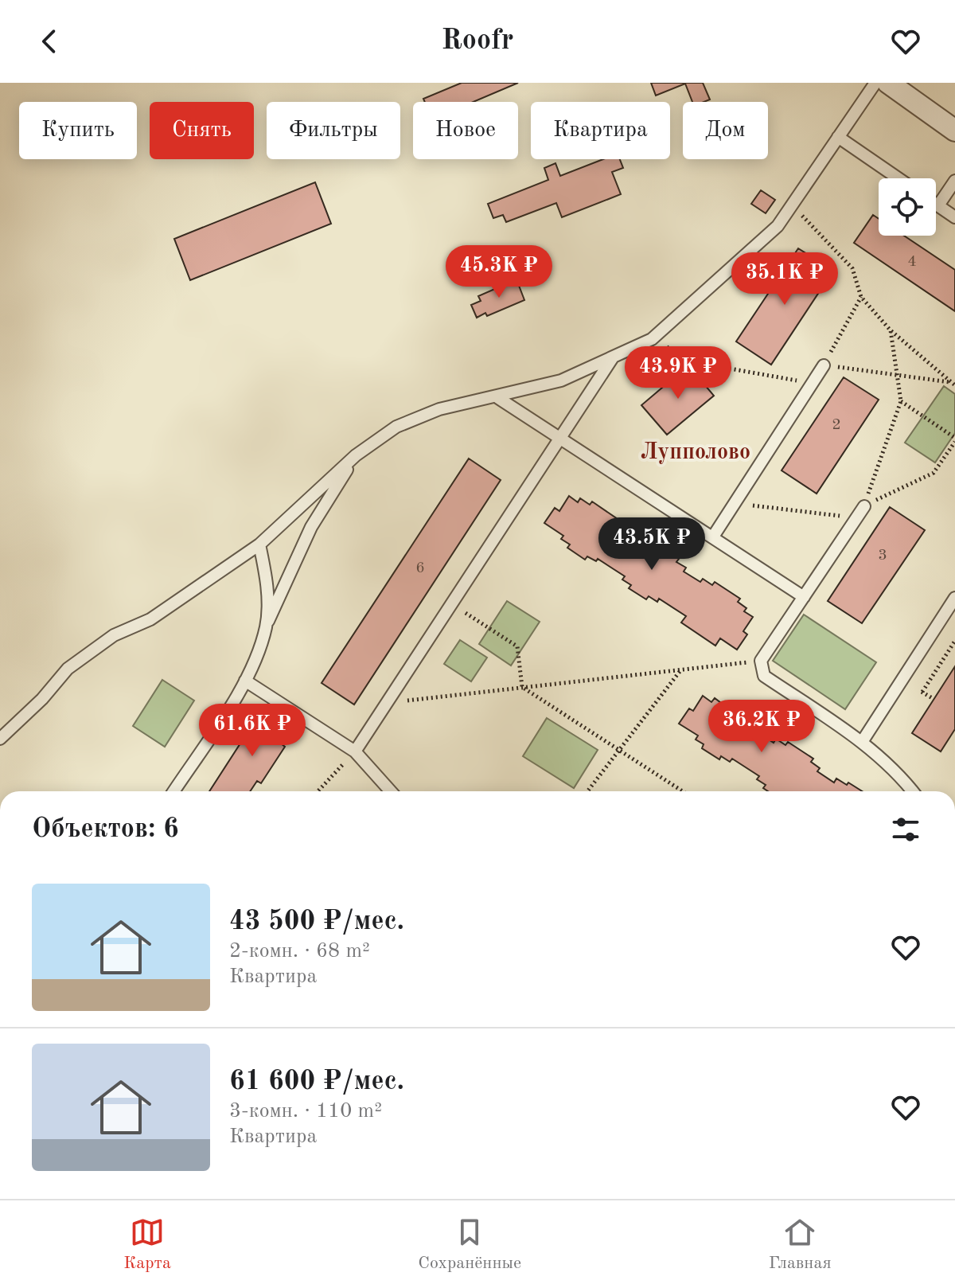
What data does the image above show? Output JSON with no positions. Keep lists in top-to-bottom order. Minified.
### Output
{"districts":["Лупполово"],"house_numbers":["4","2","3","6"],"page":{"header":"Roofr","chip":["Купить","Снять","Фильтры","Новое","Квартира","Дом"],"price":["45.3K ₽","35.1K ₽","43.9K ₽","43.5K ₽","36.2K ₽","61.6K ₽"],"heading":"Объектов: 6","list":[{"name":"43 500 ₽/мес.","note":"2-комн. · 68 m² · Квартира"},{"name":"61 600 ₽/мес.","note":"3-комн. · 110 m² · Квартира"}],"tabs":["Карта","Сохранённые","Главная"]}}
